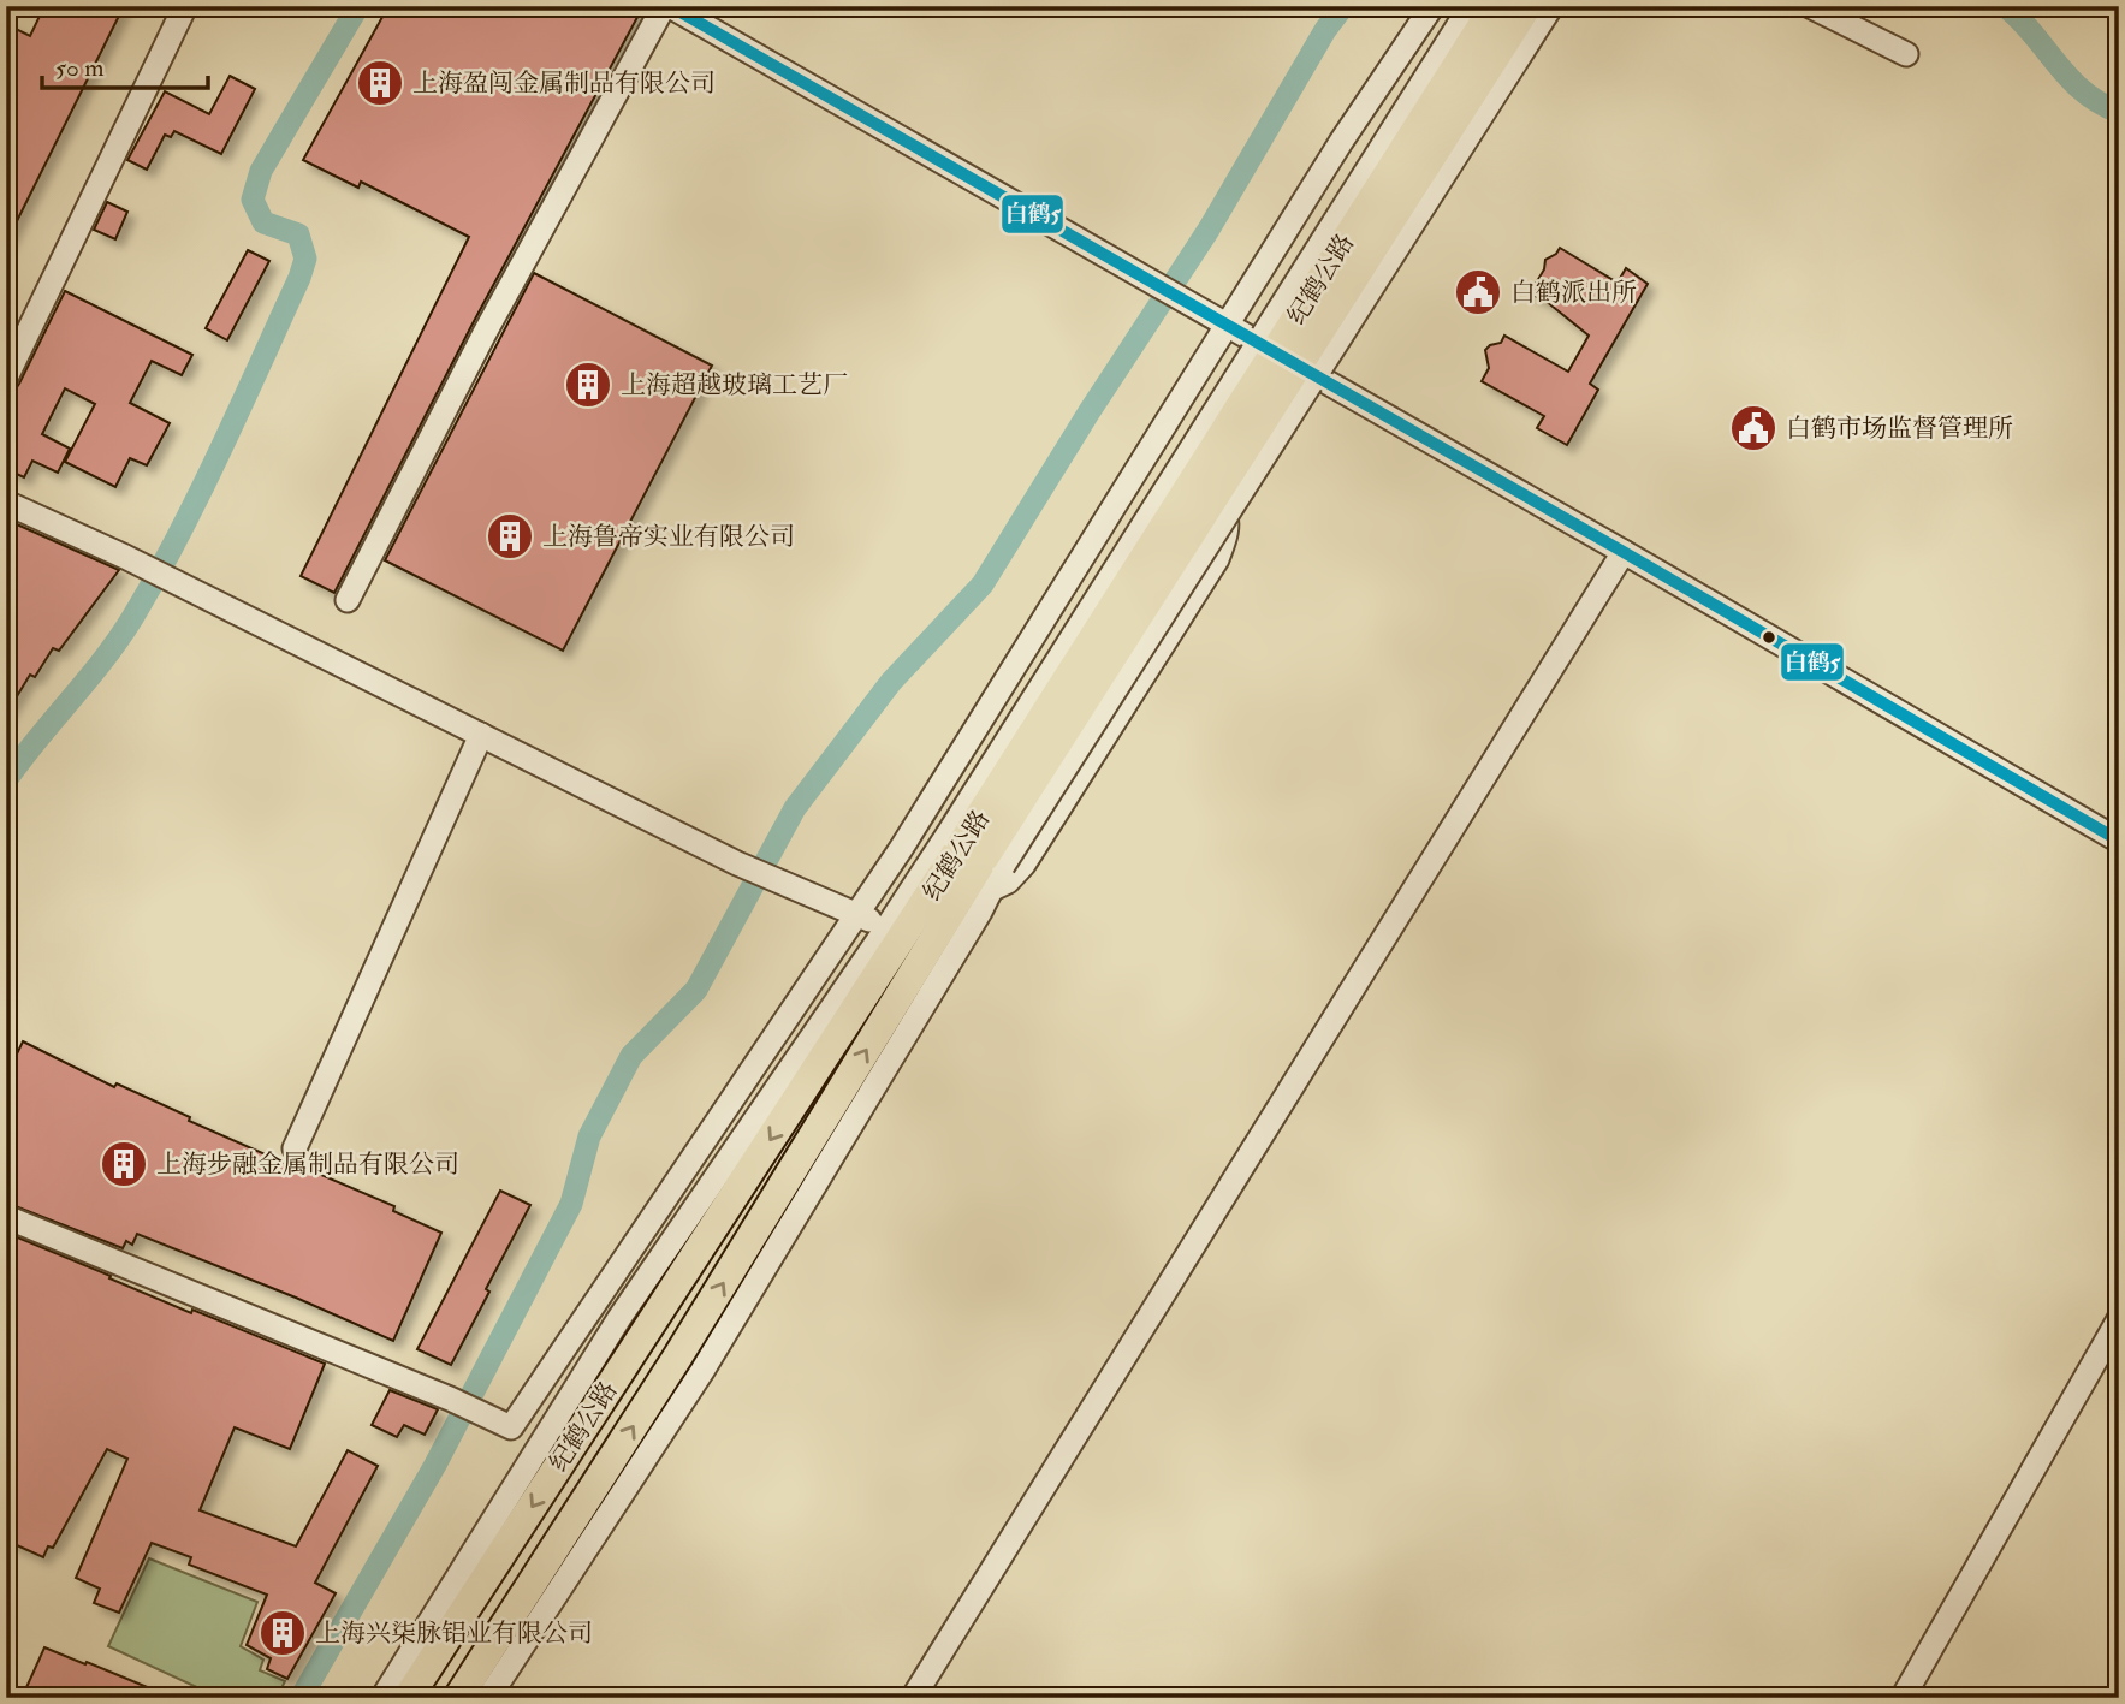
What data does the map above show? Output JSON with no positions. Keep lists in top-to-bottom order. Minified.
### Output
{"streets":{"main road":["纪鹤公路"]},"places":{"building":["上海盈闯金属制品有限公司","上海超越玻璃工艺厂","上海鲁帝实业有限公司","上海步融金属制品有限公司","上海兴柒脉铝业有限公司"],"public building":["白鹤派出所","白鹤市场监督管理所"]},"lines":["transit line 白鹤5"],"scale_bar":"50 m"}
